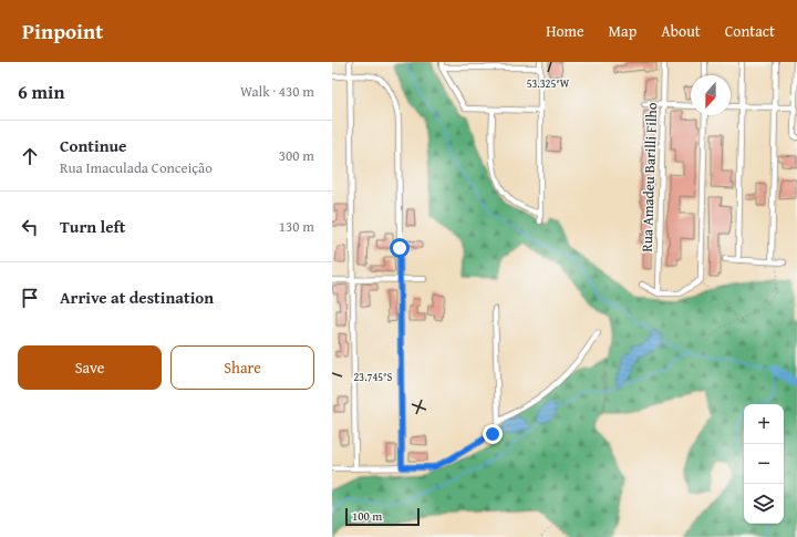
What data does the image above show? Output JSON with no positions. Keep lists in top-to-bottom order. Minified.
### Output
{"streets":{"street":["Rua Amadeu Barilli Filho"]},"scale_bar":"100 m","north":"bottom","page":{"header":"Pinpoint","nav":["Home","Map","About","Contact"],"heading":["6 min","Walk · 430 m"],"list":[["Continue","Rua Imaculada Conceição","300 m"],["Turn left","130 m"],"Arrive at destination"],"buttons":["Save","Share"],"map_buttons":["+","−"],"scale":"100 m"},"coordinates":["53.325°W","23.745°S"]}
